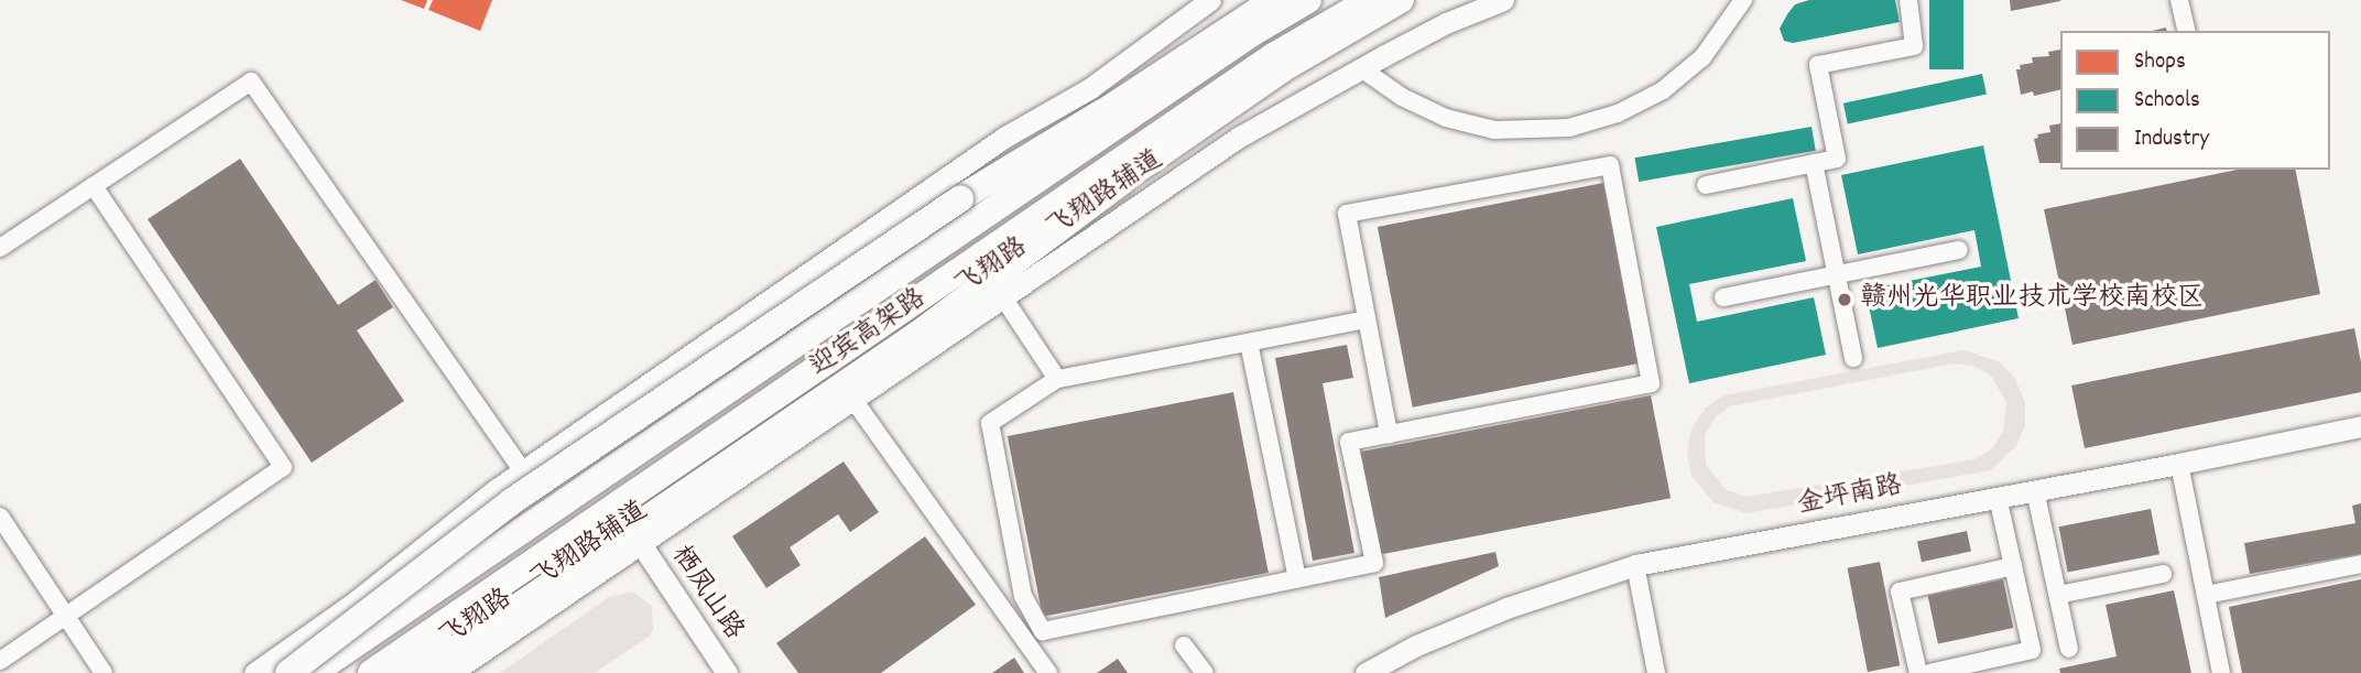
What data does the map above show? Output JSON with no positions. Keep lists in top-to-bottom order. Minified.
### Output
{"streets":{"main road":["飞翔路","迎宾高架路"],"street":["飞翔路辅道","金坪南路","栖凤山路"]},"crossings":[["飞翔路辅道","栖凤山路"]],"places":["赣州光华职业技术学校南校区"],"legend":["Shops","Schools","Industry"]}
